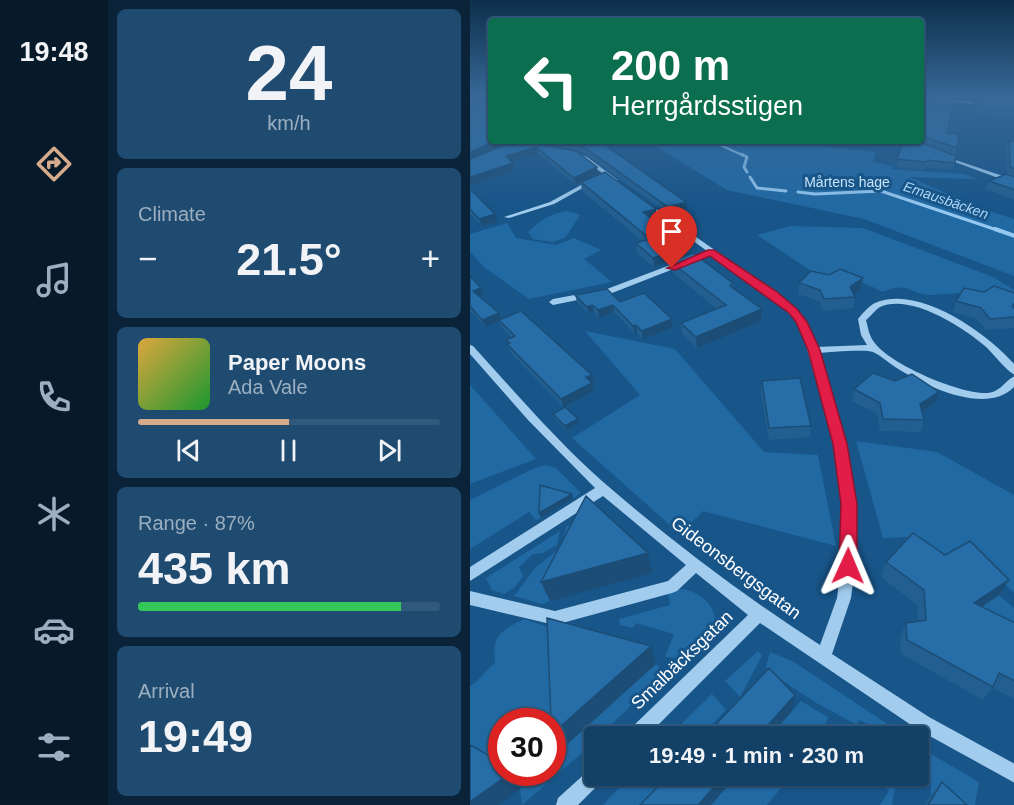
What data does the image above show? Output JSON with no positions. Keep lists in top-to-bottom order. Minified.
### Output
{"streets":{"street":["Gideonsbergsgatan","Smalbäcksgatan"]},"crossings":[["Gideonsbergsgatan","Smalbäcksgatan"]],"water":["Emausbäcken"],"parks":["Mårtens hage"],"page":{"tabs":"19:48","tile":[["24","km/h"],"Climate",["Range · 87%","435 km"],["Arrival","19:49"]],"turn":["200 m","Herrgårdsstigen"],"heat":["−","21.5°","+"],"song":["Paper Moons","Ada Vale"],"limit":"30","trip":"19:49 · 1 min · 230 m"}}
